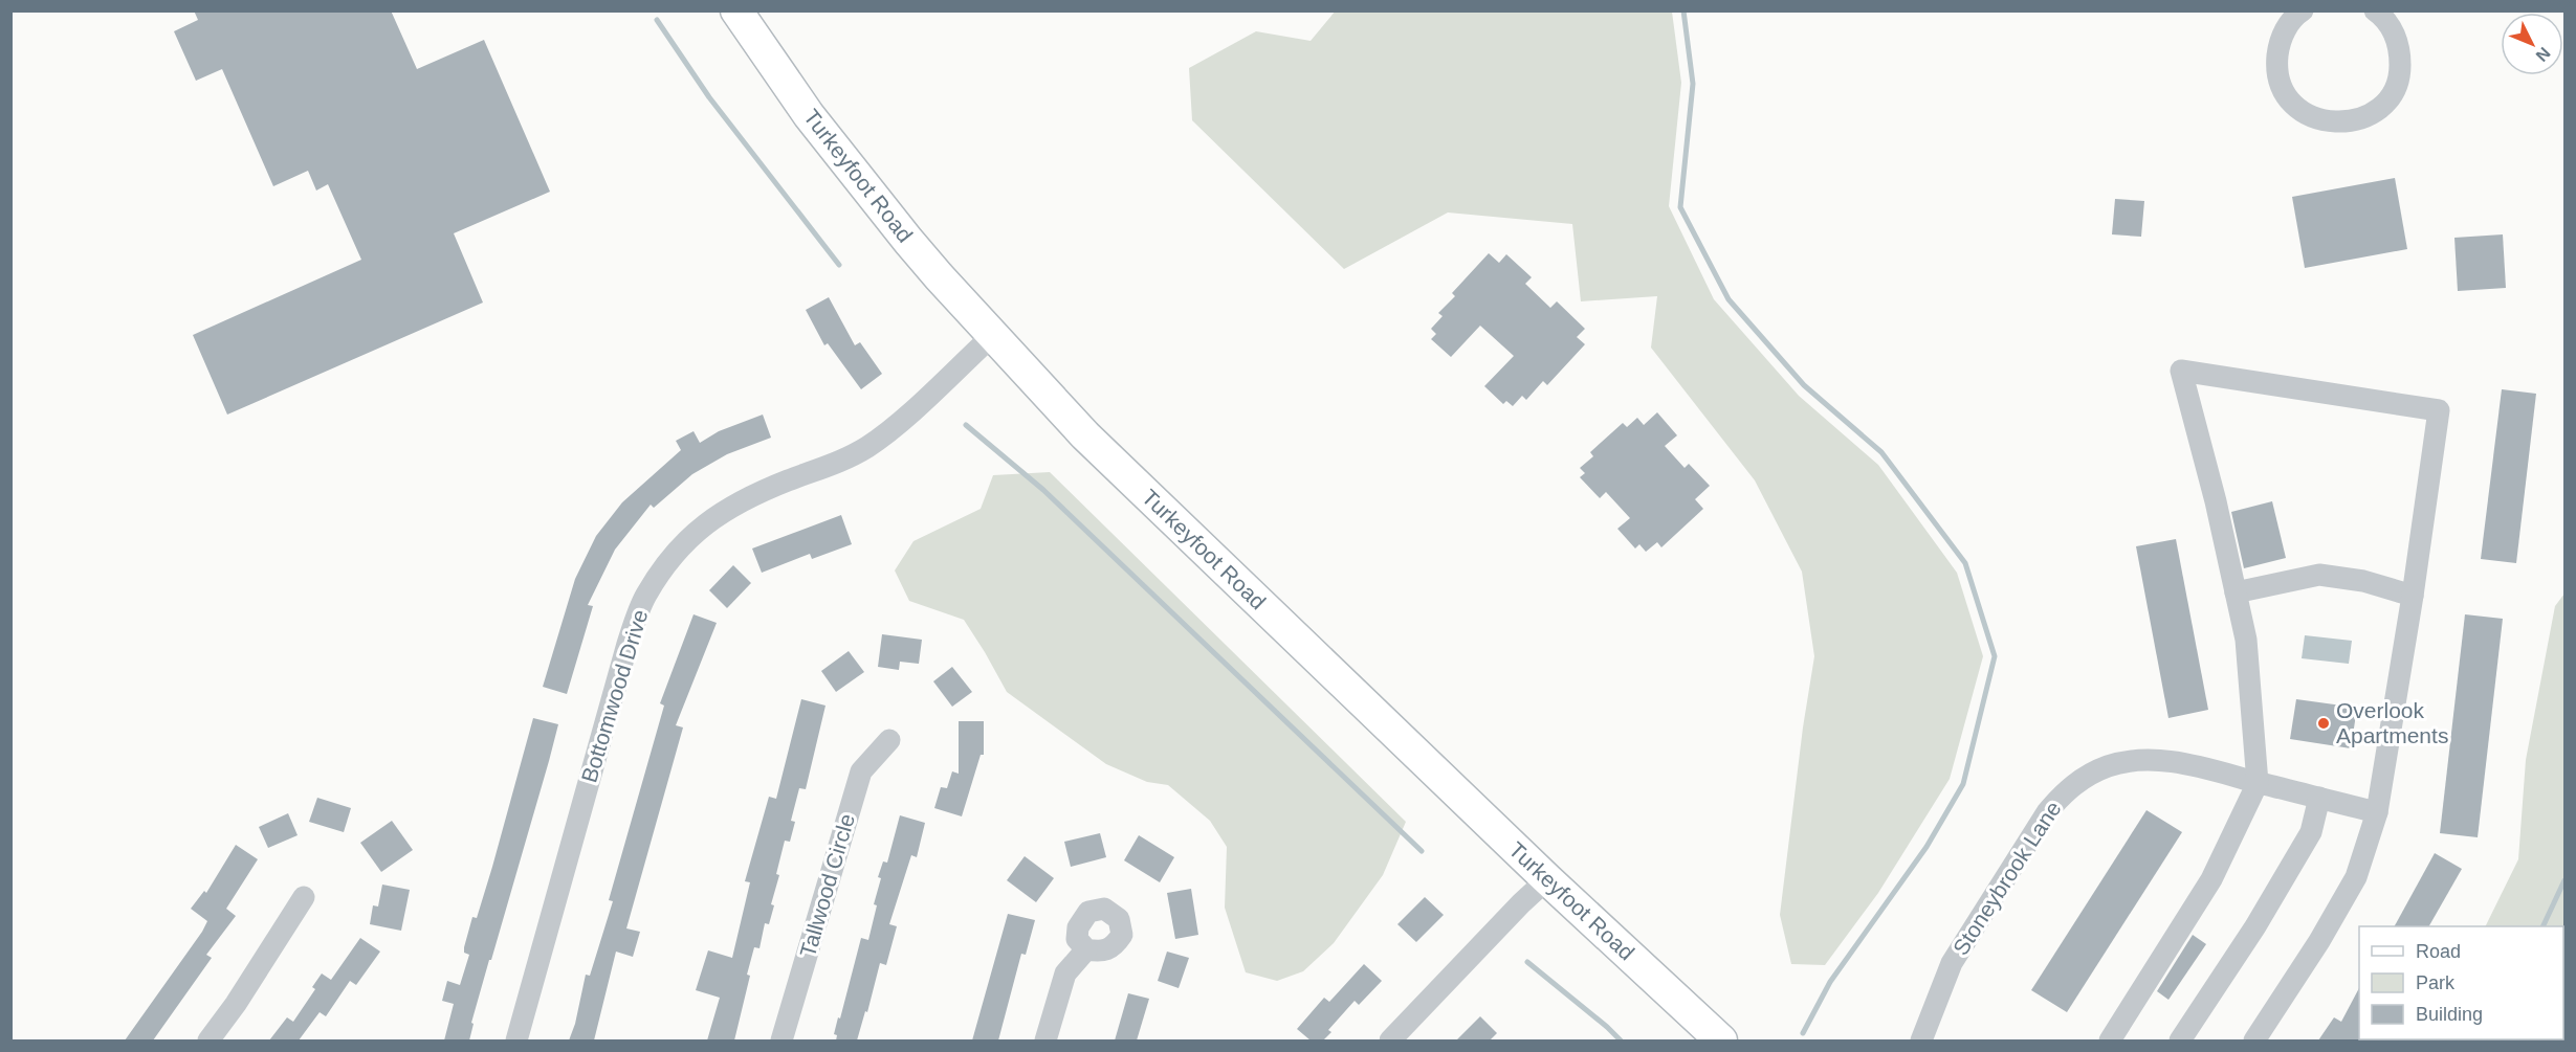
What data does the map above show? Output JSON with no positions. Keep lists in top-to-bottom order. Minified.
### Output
{"streets":{"main road":["Turkeyfoot Road"],"street":["Bottomwood Drive","Stoneybrook Lane","Tallwood Circle"]},"crossings":[["Turkeyfoot Road","Bottomwood Drive"]],"places":["Overlook Apartments"],"legend":["Road","Park","Building"],"north":"bottom right"}
